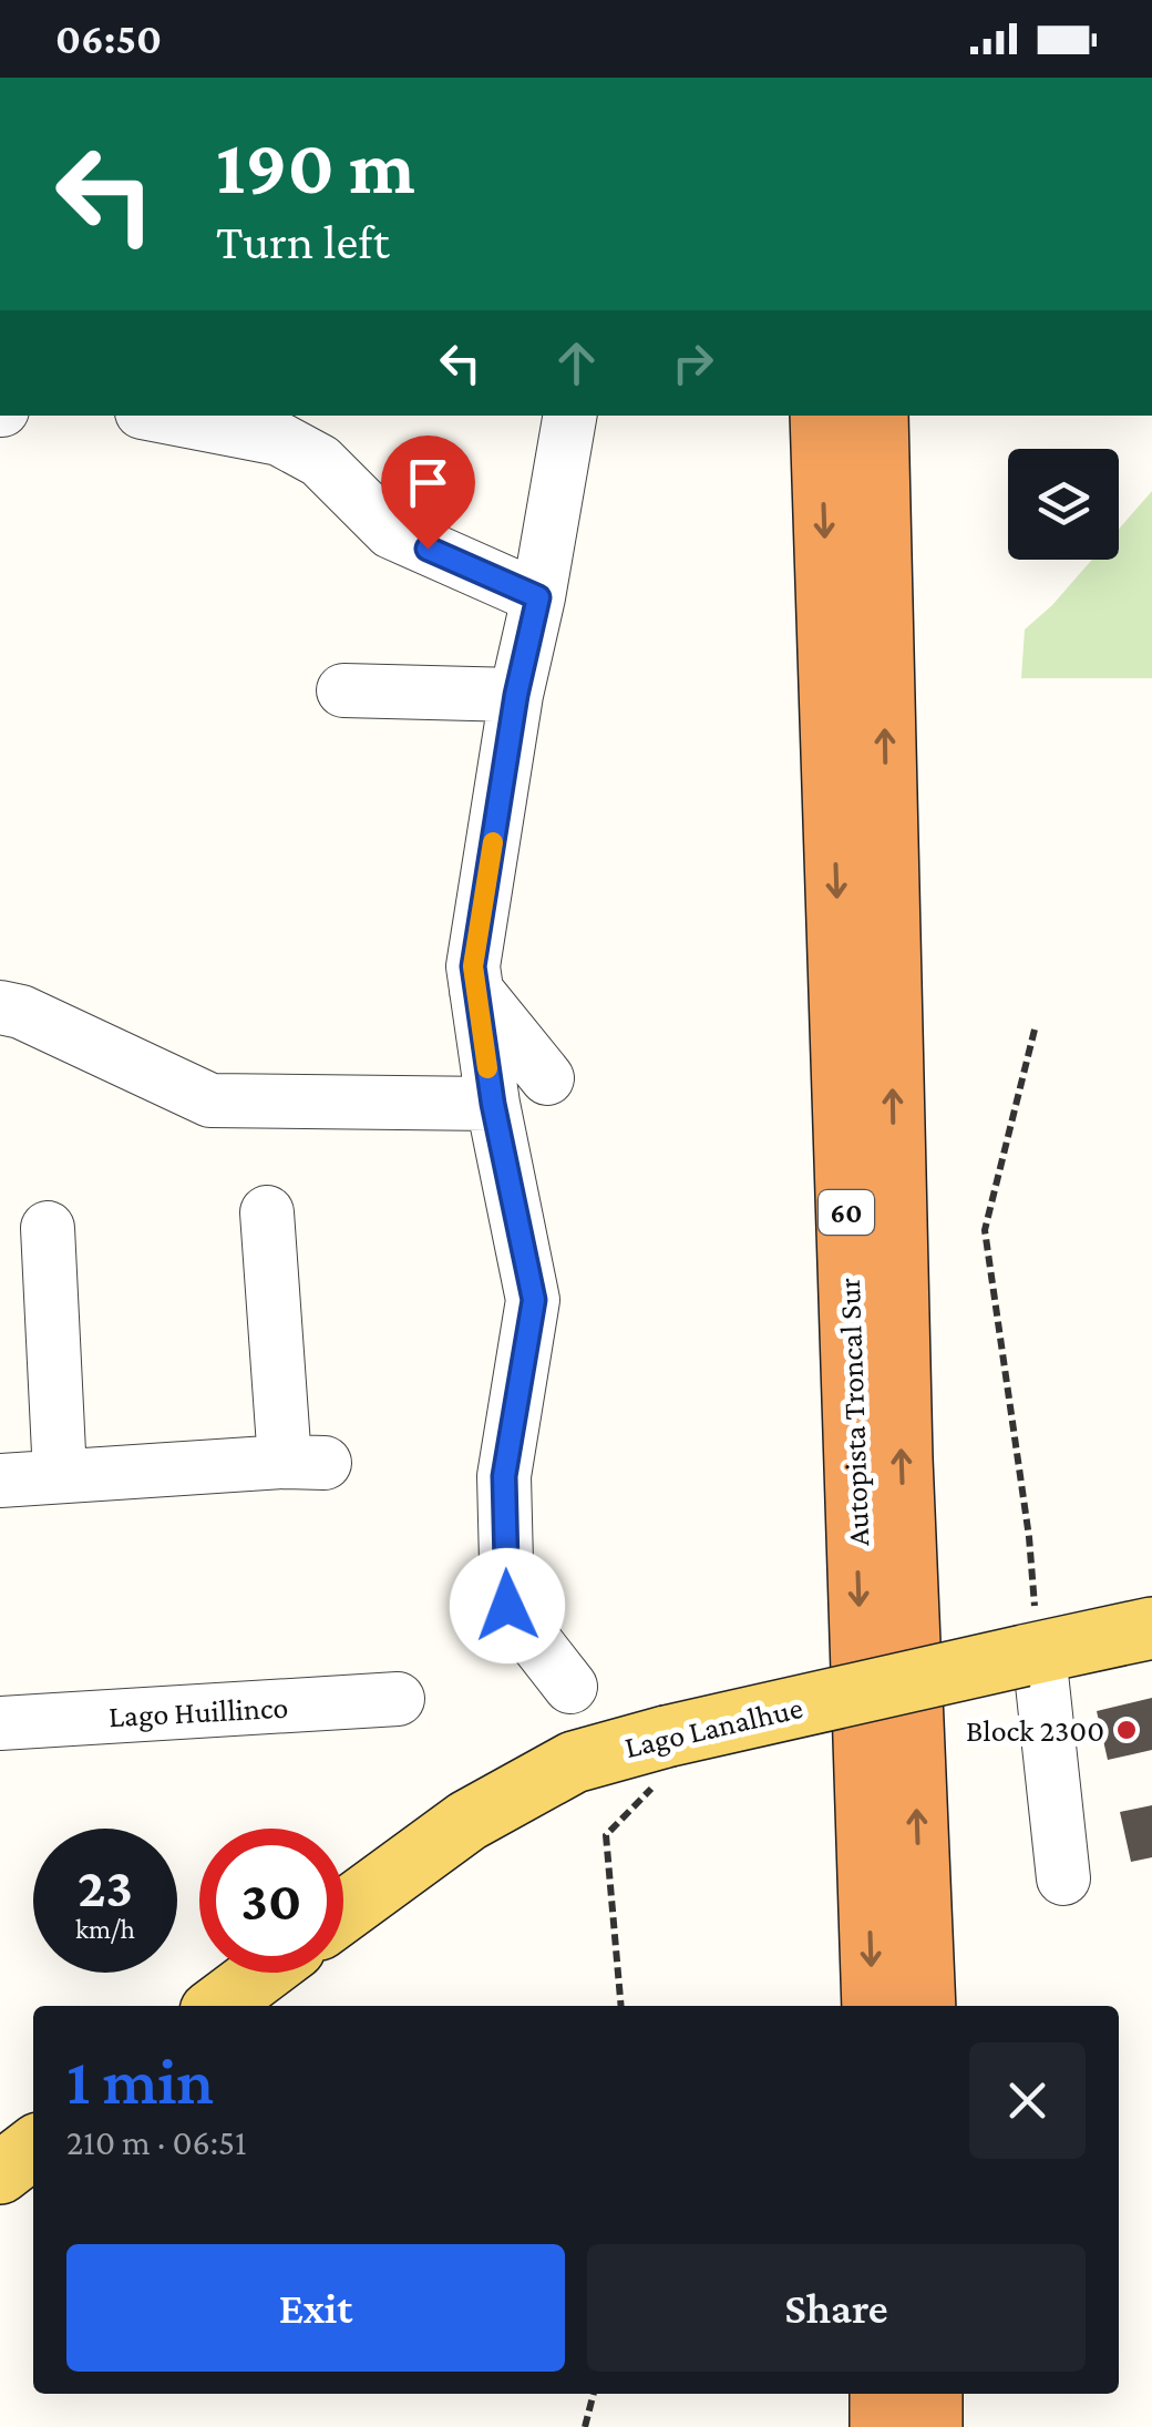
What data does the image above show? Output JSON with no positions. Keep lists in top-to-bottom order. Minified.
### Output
{"streets":{"highway":["60","Autopista Troncal Sur"],"main road":["Lago Lanalhue"],"street":["Lago Huillinco"]},"places":["Block 2300"],"page":{"status":"06:50","turn":["190 m","Turn left"],"speed":"23 km/h","limit":"30","heading":["1 min","210 m · 06:51"],"buttons":["Exit","Share"]}}
